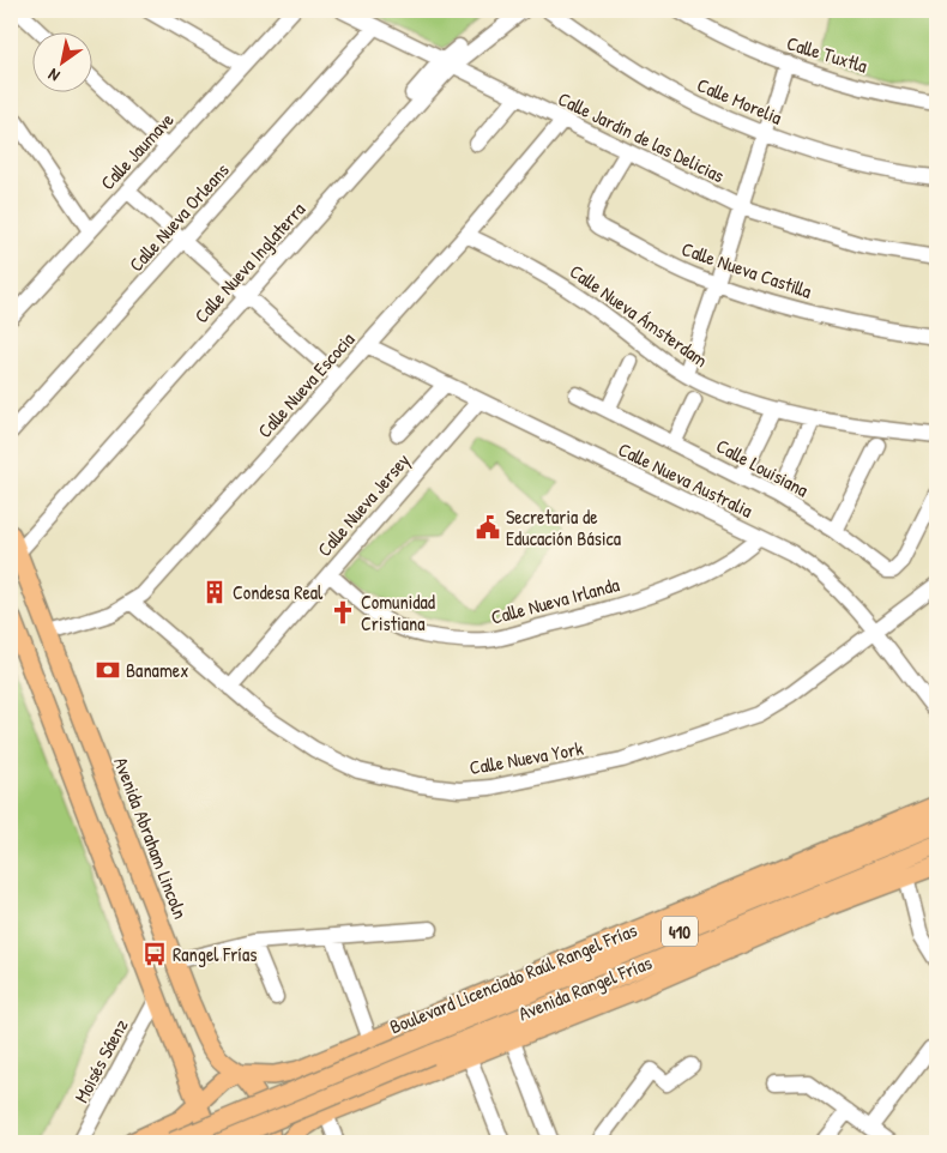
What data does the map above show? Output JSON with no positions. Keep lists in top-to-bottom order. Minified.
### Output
{"streets":{"main road":["Avenida Abraham Lincoln","410","Boulevard Licenciado Raúl Rangel Frías","Avenida Rangel Frías"],"street":["Calle Tuxtla","Calle Morelia","Calle Jardín de las Delicias","Calle Jaumave","Calle Nueva Orleans","Calle Nueva Inglaterra","Calle Nueva Castilla","Calle Nueva Ámsterdam","Calle Nueva Escocia","Calle Louisiana","Calle Nueva Australia","Calle Nueva Jersey","Calle Nueva Irlanda","Calle Nueva York","Moisés Sáenz"]},"crossings":[["Calle Jardín de las Delicias","Calle Nueva Orleans"],["Calle Jardín de las Delicias","Calle Nueva Inglaterra"],["Calle Jardín de las Delicias","Calle Nueva Castilla"],["Calle Jardín de las Delicias","Calle Nueva Escocia"],["Calle Nueva Inglaterra","Avenida Abraham Lincoln"],["Calle Nueva Ámsterdam","Calle Nueva Escocia"],["Calle Nueva Escocia","Calle Nueva Australia"],["Calle Nueva Escocia","Calle Nueva York"],["Calle Nueva Escocia","Avenida Abraham Lincoln"],["Calle Nueva Australia","Calle Nueva Jersey"],["Calle Nueva Australia","Calle Nueva Irlanda"],["Calle Nueva Australia","Calle Nueva York"],["Calle Nueva Jersey","Calle Nueva Irlanda"],["Calle Nueva Jersey","Calle Nueva York"]],"places":{"public building":["Secretaria de Educación Básica"],"building":["Condesa Real"],"church":["Comunidad Cristiana"],"bank":["Banamex"],"bus stop":["Rangel Frías"]},"north":"bottom left"}
